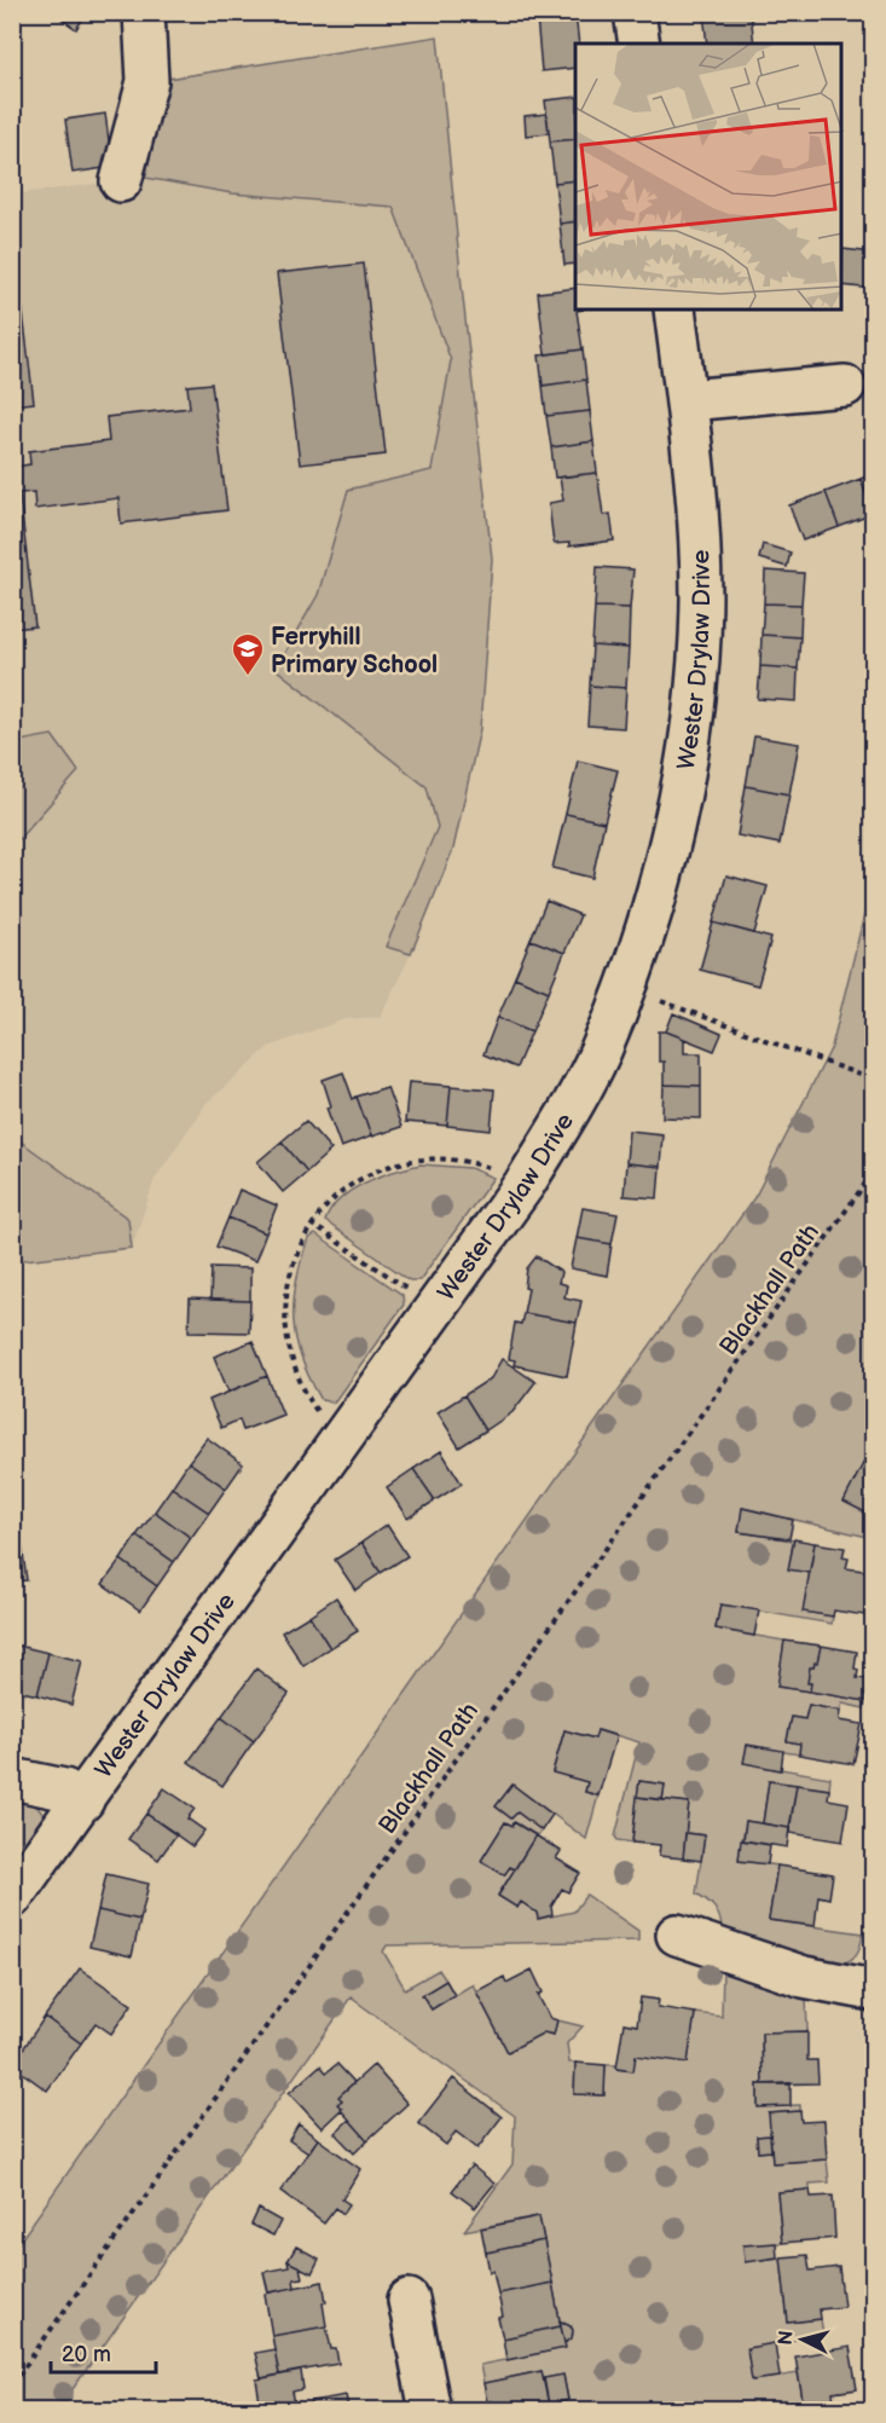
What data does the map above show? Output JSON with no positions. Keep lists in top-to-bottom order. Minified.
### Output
{"streets":{"street":["Wester Drylaw Drive"],"path":["Blackhall Path"]},"places":{"school or university":["Ferryhill Primary School"]},"scale_bar":"20 m","north":"left"}
